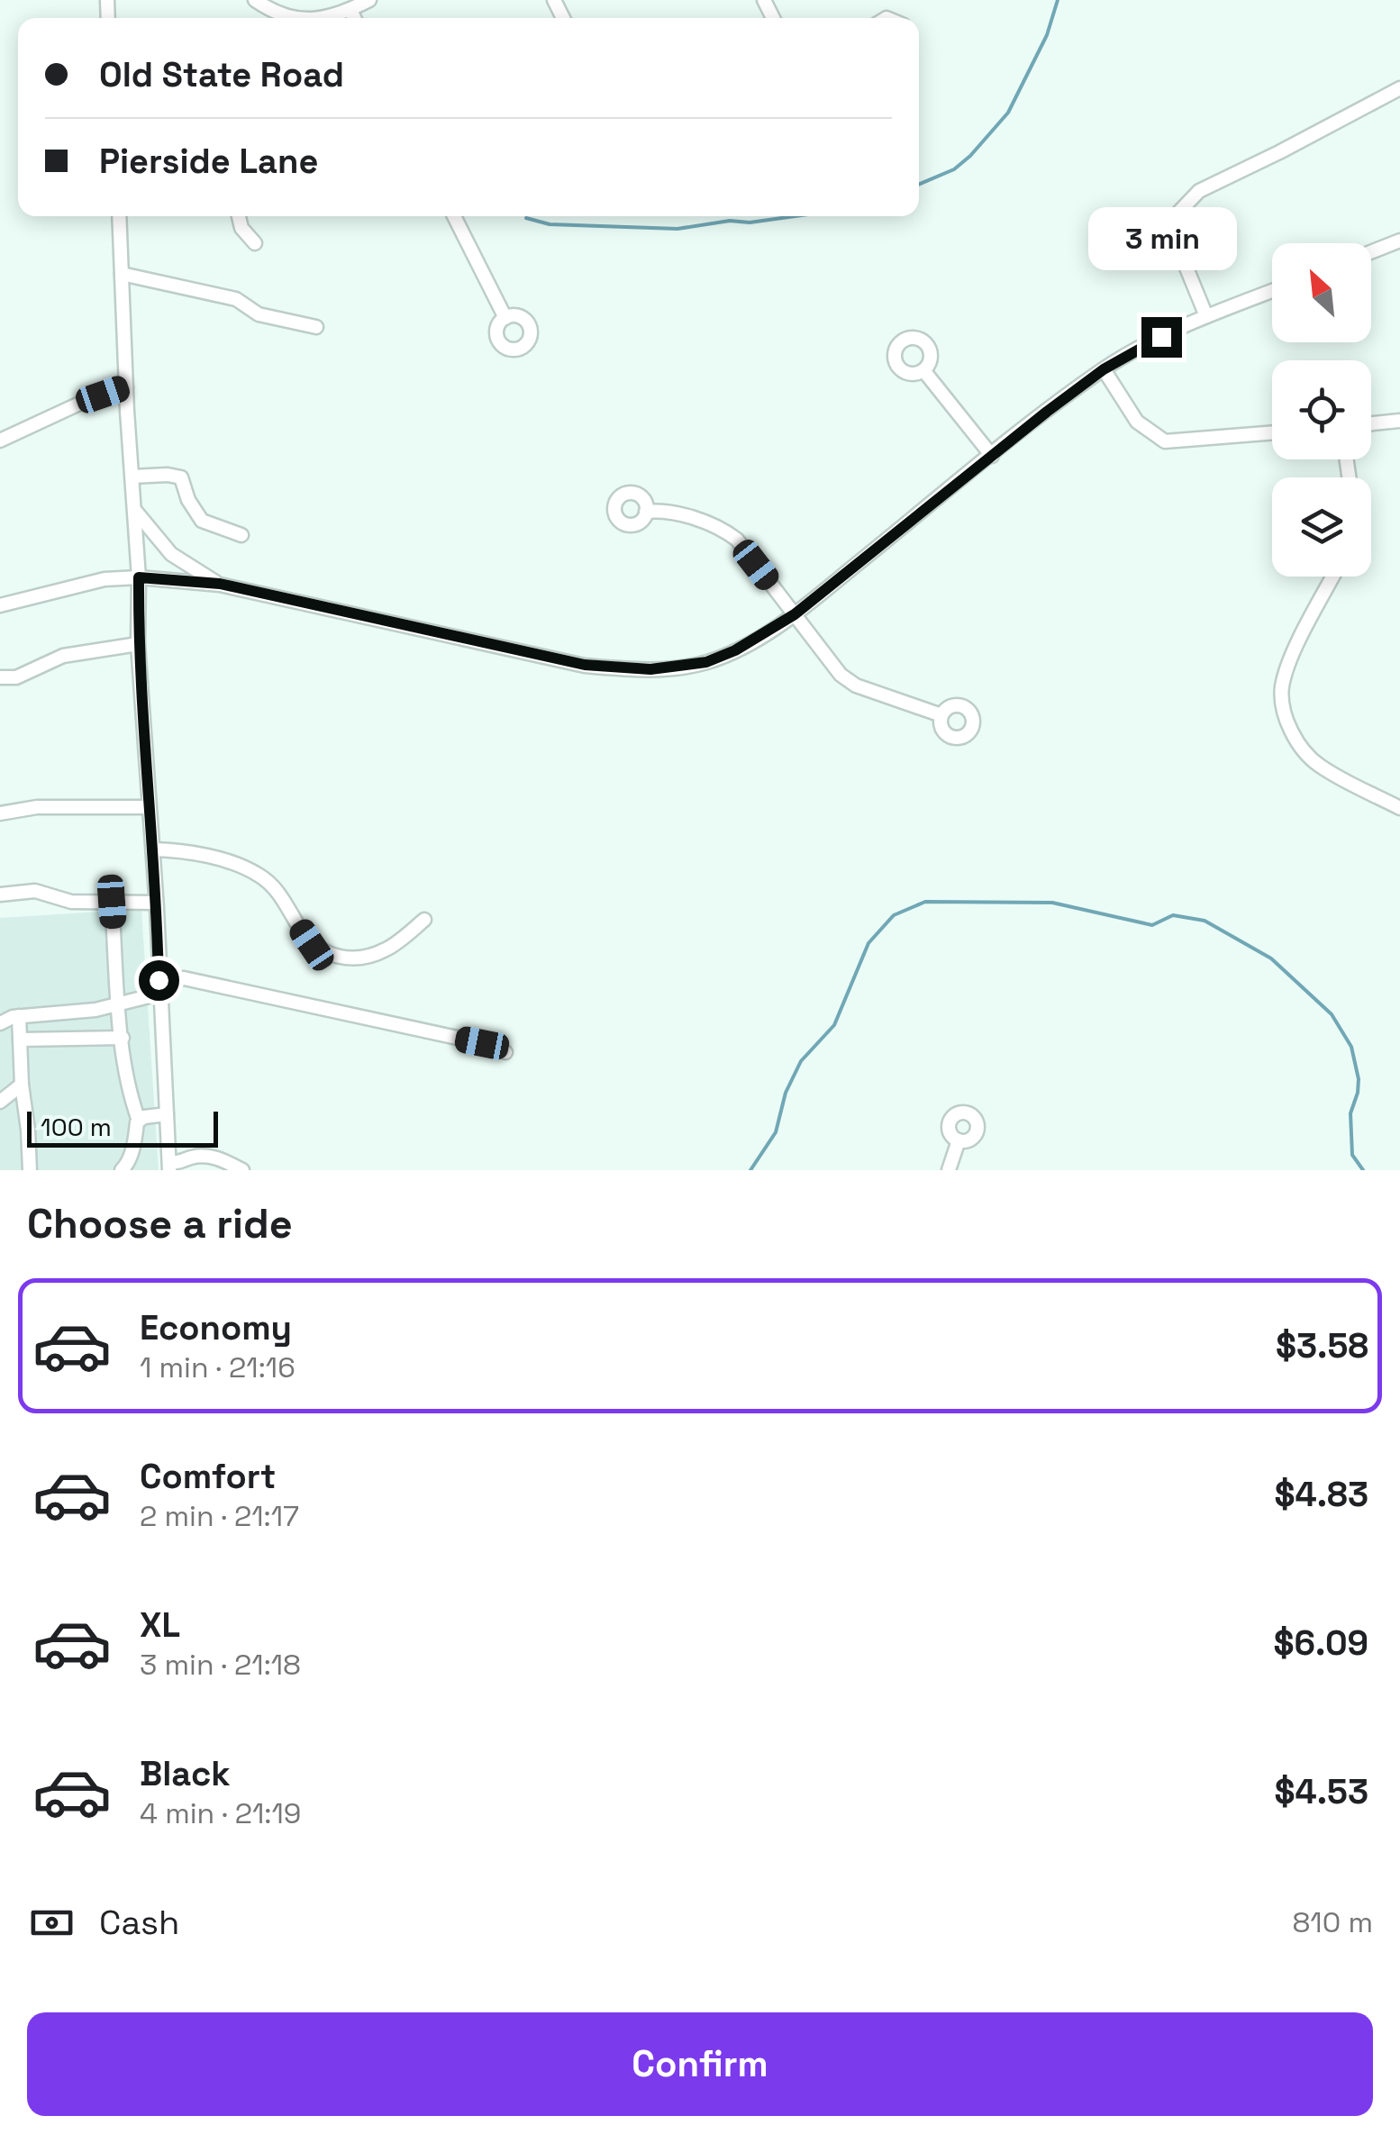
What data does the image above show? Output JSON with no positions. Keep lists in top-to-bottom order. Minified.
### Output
{"scale_bar":"100 m","north":"top left","page":{"banner":["Old State Road","Pierside Lane"],"bubble":"3 min","scale":"100 m","heading":"Choose a ride","list":[{"name":"Economy","note":"1 min · 21:16","value":"$3.58"},{"name":"Comfort","note":"2 min · 21:17","value":"$4.83"},{"name":"XL","note":"3 min · 21:18","value":"$6.09"},{"name":"Black","note":"4 min · 21:19","value":"$4.53"}],"pay":["Cash","810 m"],"buttons":"Confirm"}}
